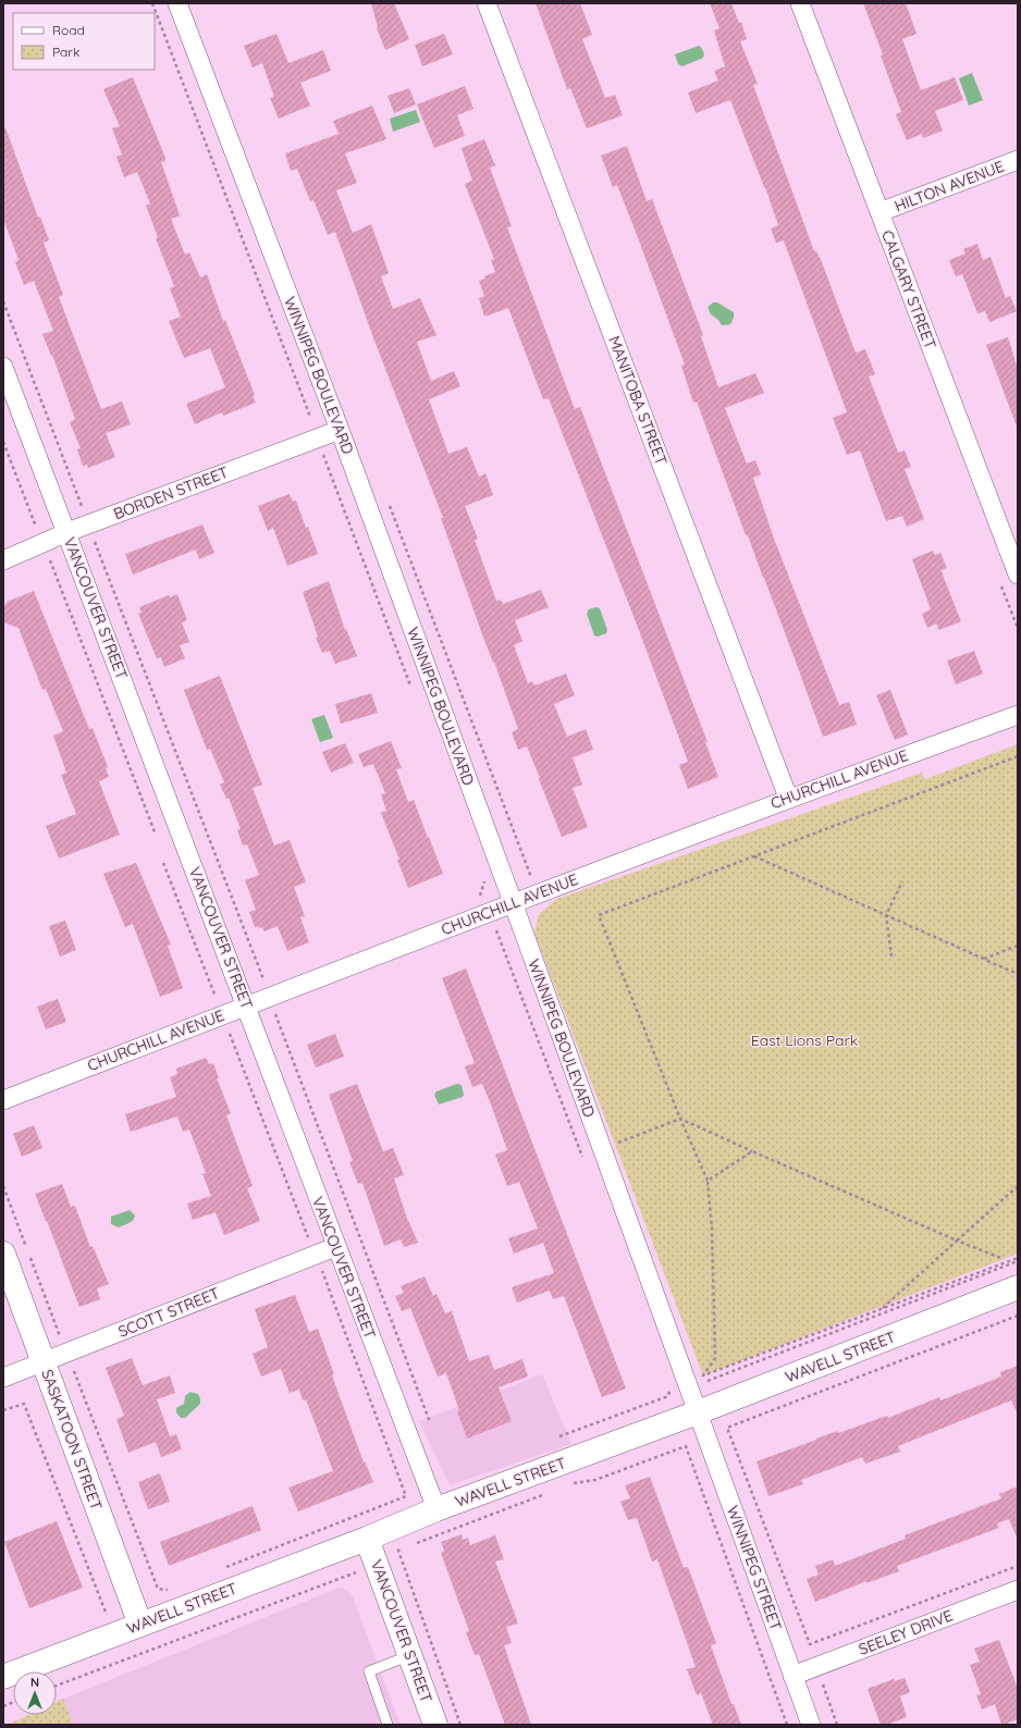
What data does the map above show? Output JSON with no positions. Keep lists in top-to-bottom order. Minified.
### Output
{"streets":{"street":["HILTON AVENUE","CALGARY STREET","WINNIPEG BOULEVARD","MANITOBA STREET","BORDEN STREET","VANCOUVER STREET","CHURCHILL AVENUE","SCOTT STREET","WAVELL STREET","SASKATOON STREET","WINNIPEG STREET","SEELEY DRIVE"]},"crossings":[["HILTON AVENUE","CALGARY STREET"],["WINNIPEG BOULEVARD","BORDEN STREET"],["WINNIPEG BOULEVARD","CHURCHILL AVENUE"],["WINNIPEG BOULEVARD","WAVELL STREET"],["WINNIPEG BOULEVARD","WINNIPEG STREET"],["MANITOBA STREET","CHURCHILL AVENUE"],["BORDEN STREET","VANCOUVER STREET"],["VANCOUVER STREET","CHURCHILL AVENUE"],["VANCOUVER STREET","SCOTT STREET"],["VANCOUVER STREET","WAVELL STREET"],["SCOTT STREET","SASKATOON STREET"],["WAVELL STREET","SASKATOON STREET"],["WAVELL STREET","WINNIPEG STREET"],["WINNIPEG STREET","SEELEY DRIVE"]],"parks":["East Lions Park"],"legend":["Road","Park"],"north":"top"}
